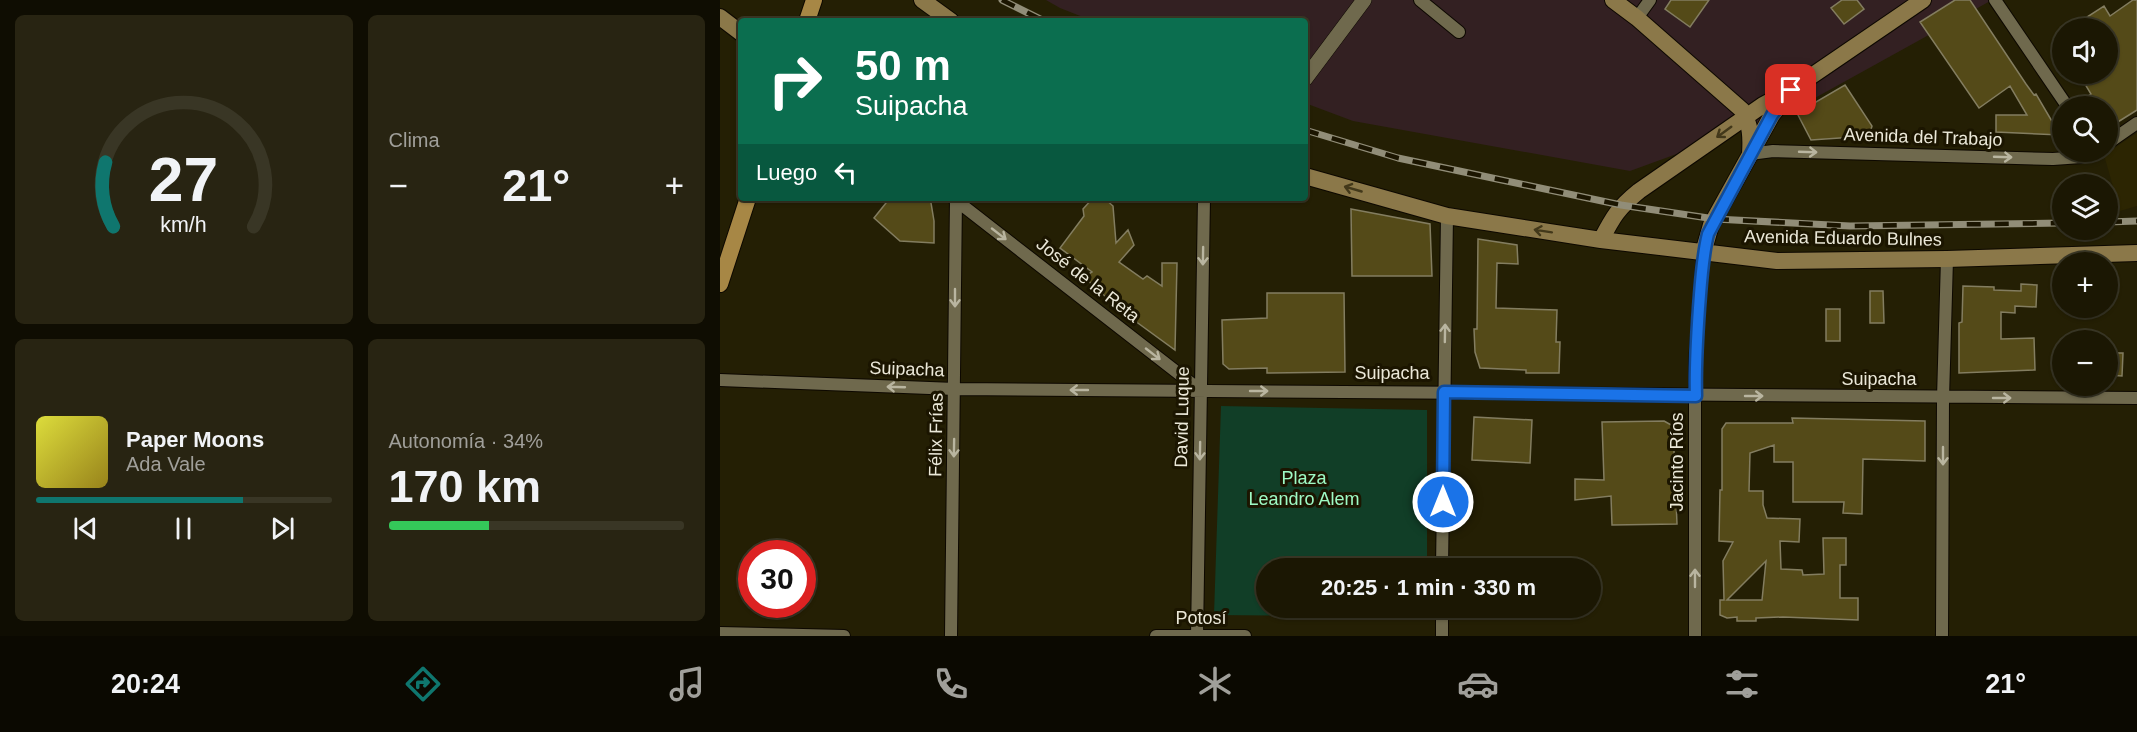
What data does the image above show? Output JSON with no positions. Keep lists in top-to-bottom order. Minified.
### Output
{"streets":{"main road":["Avenida Eduardo Bulnes"],"street":["Avenida del Trabajo","José de la Reta","Suipacha","David Luque","Félix Frías","Jacinto Ríos","Potosí"]},"crossings":[["Avenida Eduardo Bulnes","Jacinto Ríos"],["José de la Reta","Suipacha"],["José de la Reta","David Luque"],["Suipacha","David Luque"],["Suipacha","Félix Frías"],["Suipacha","Jacinto Ríos"],["David Luque","Potosí"]],"one_way":["Avenida del Trabajo","Avenida Eduardo Bulnes","José de la Reta","David Luque","Félix Frías","Jacinto Ríos"],"parks":["Plaza Leandro Alem"],"page":{"tile":["Clima",["Autonomía · 34%","170 km"]],"map_buttons":["+","−"],"turn":["50 m","Suipacha"],"then":"Luego","heat":["−","21°","+"],"song":["Paper Moons","Ada Vale"],"limit":"30","trip":"20:25 · 1 min · 330 m","tabs":["20:24","21°"],"gauge":["27","km/h"]}}
